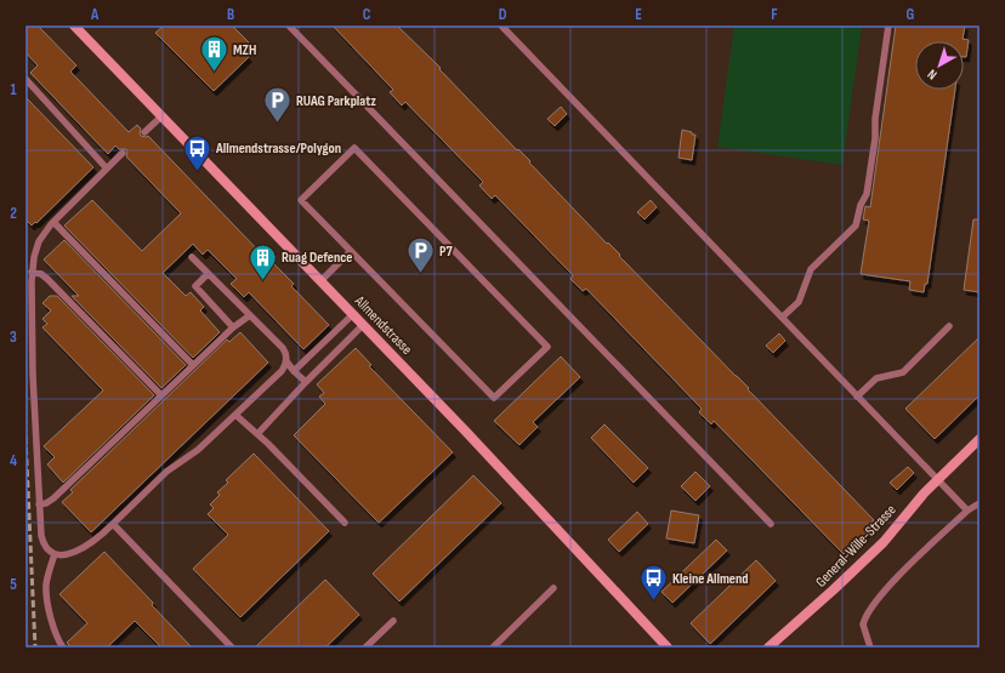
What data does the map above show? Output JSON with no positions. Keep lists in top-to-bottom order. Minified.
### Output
{"streets":{"main road":["Allmendstrasse","General-Wille-Strasse"]},"places":{"building":["MZH","Ruag Defence"],"parking":["RUAG Parkplatz","P7"],"bus stop":["Allmendstrasse/Polygon","Kleine Allmend"]},"north":"bottom left","grid":{"columns":["A","B","C","D","E","F","G"],"rows":["1","2","3","4","5"]}}
